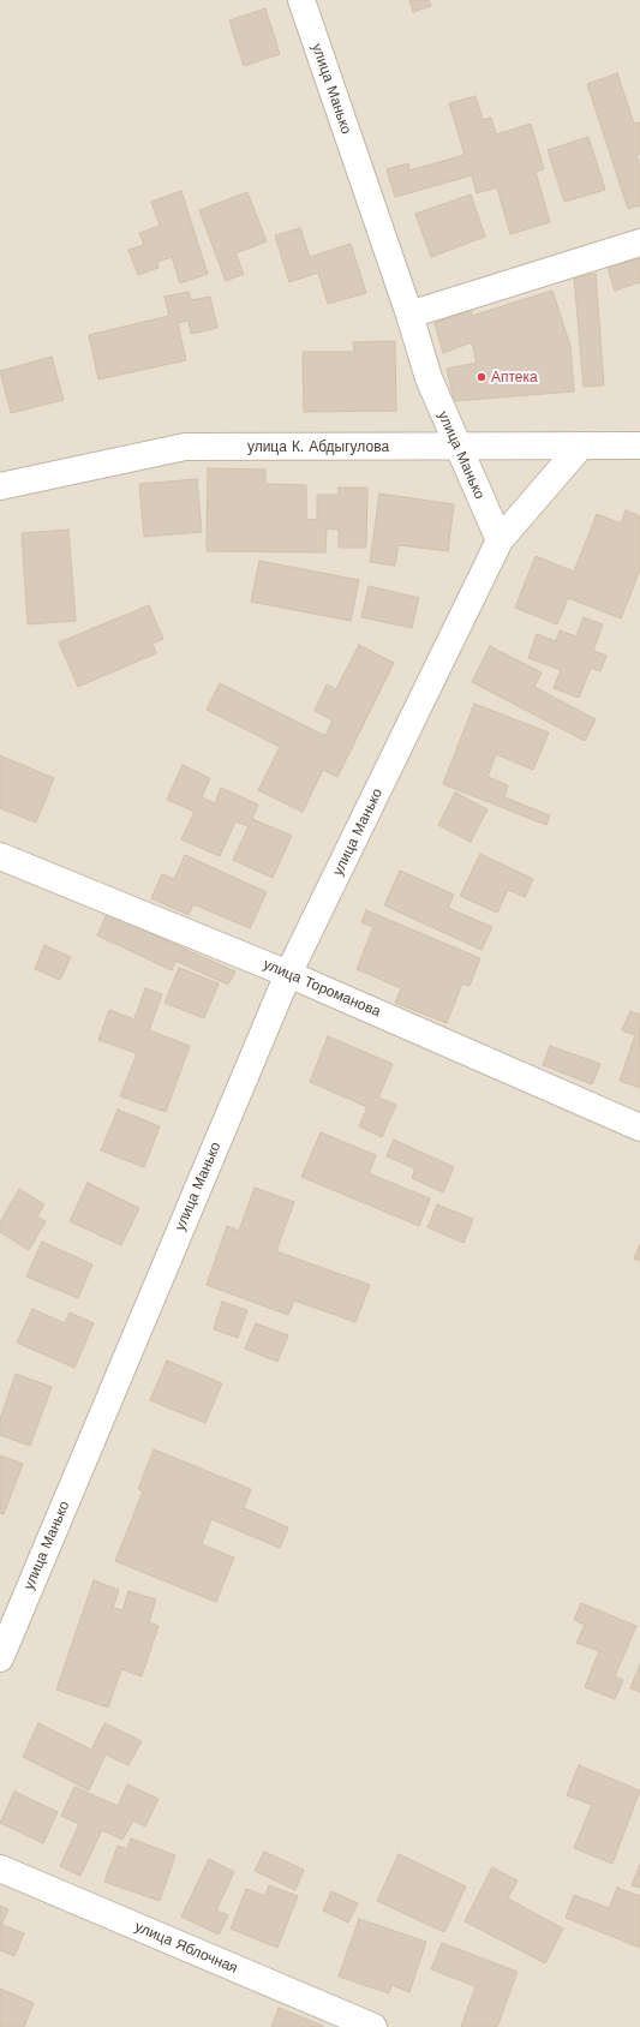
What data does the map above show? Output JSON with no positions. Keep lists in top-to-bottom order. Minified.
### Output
{"streets":{"street":["улица Манько","улица К. Абдыгулова","улица Тороманова","улица Яблочная"]},"crossings":[["улица Манько","улица К. Абдыгулова"],["улица Манько","улица Тороманова"]],"places":["Аптека"]}
